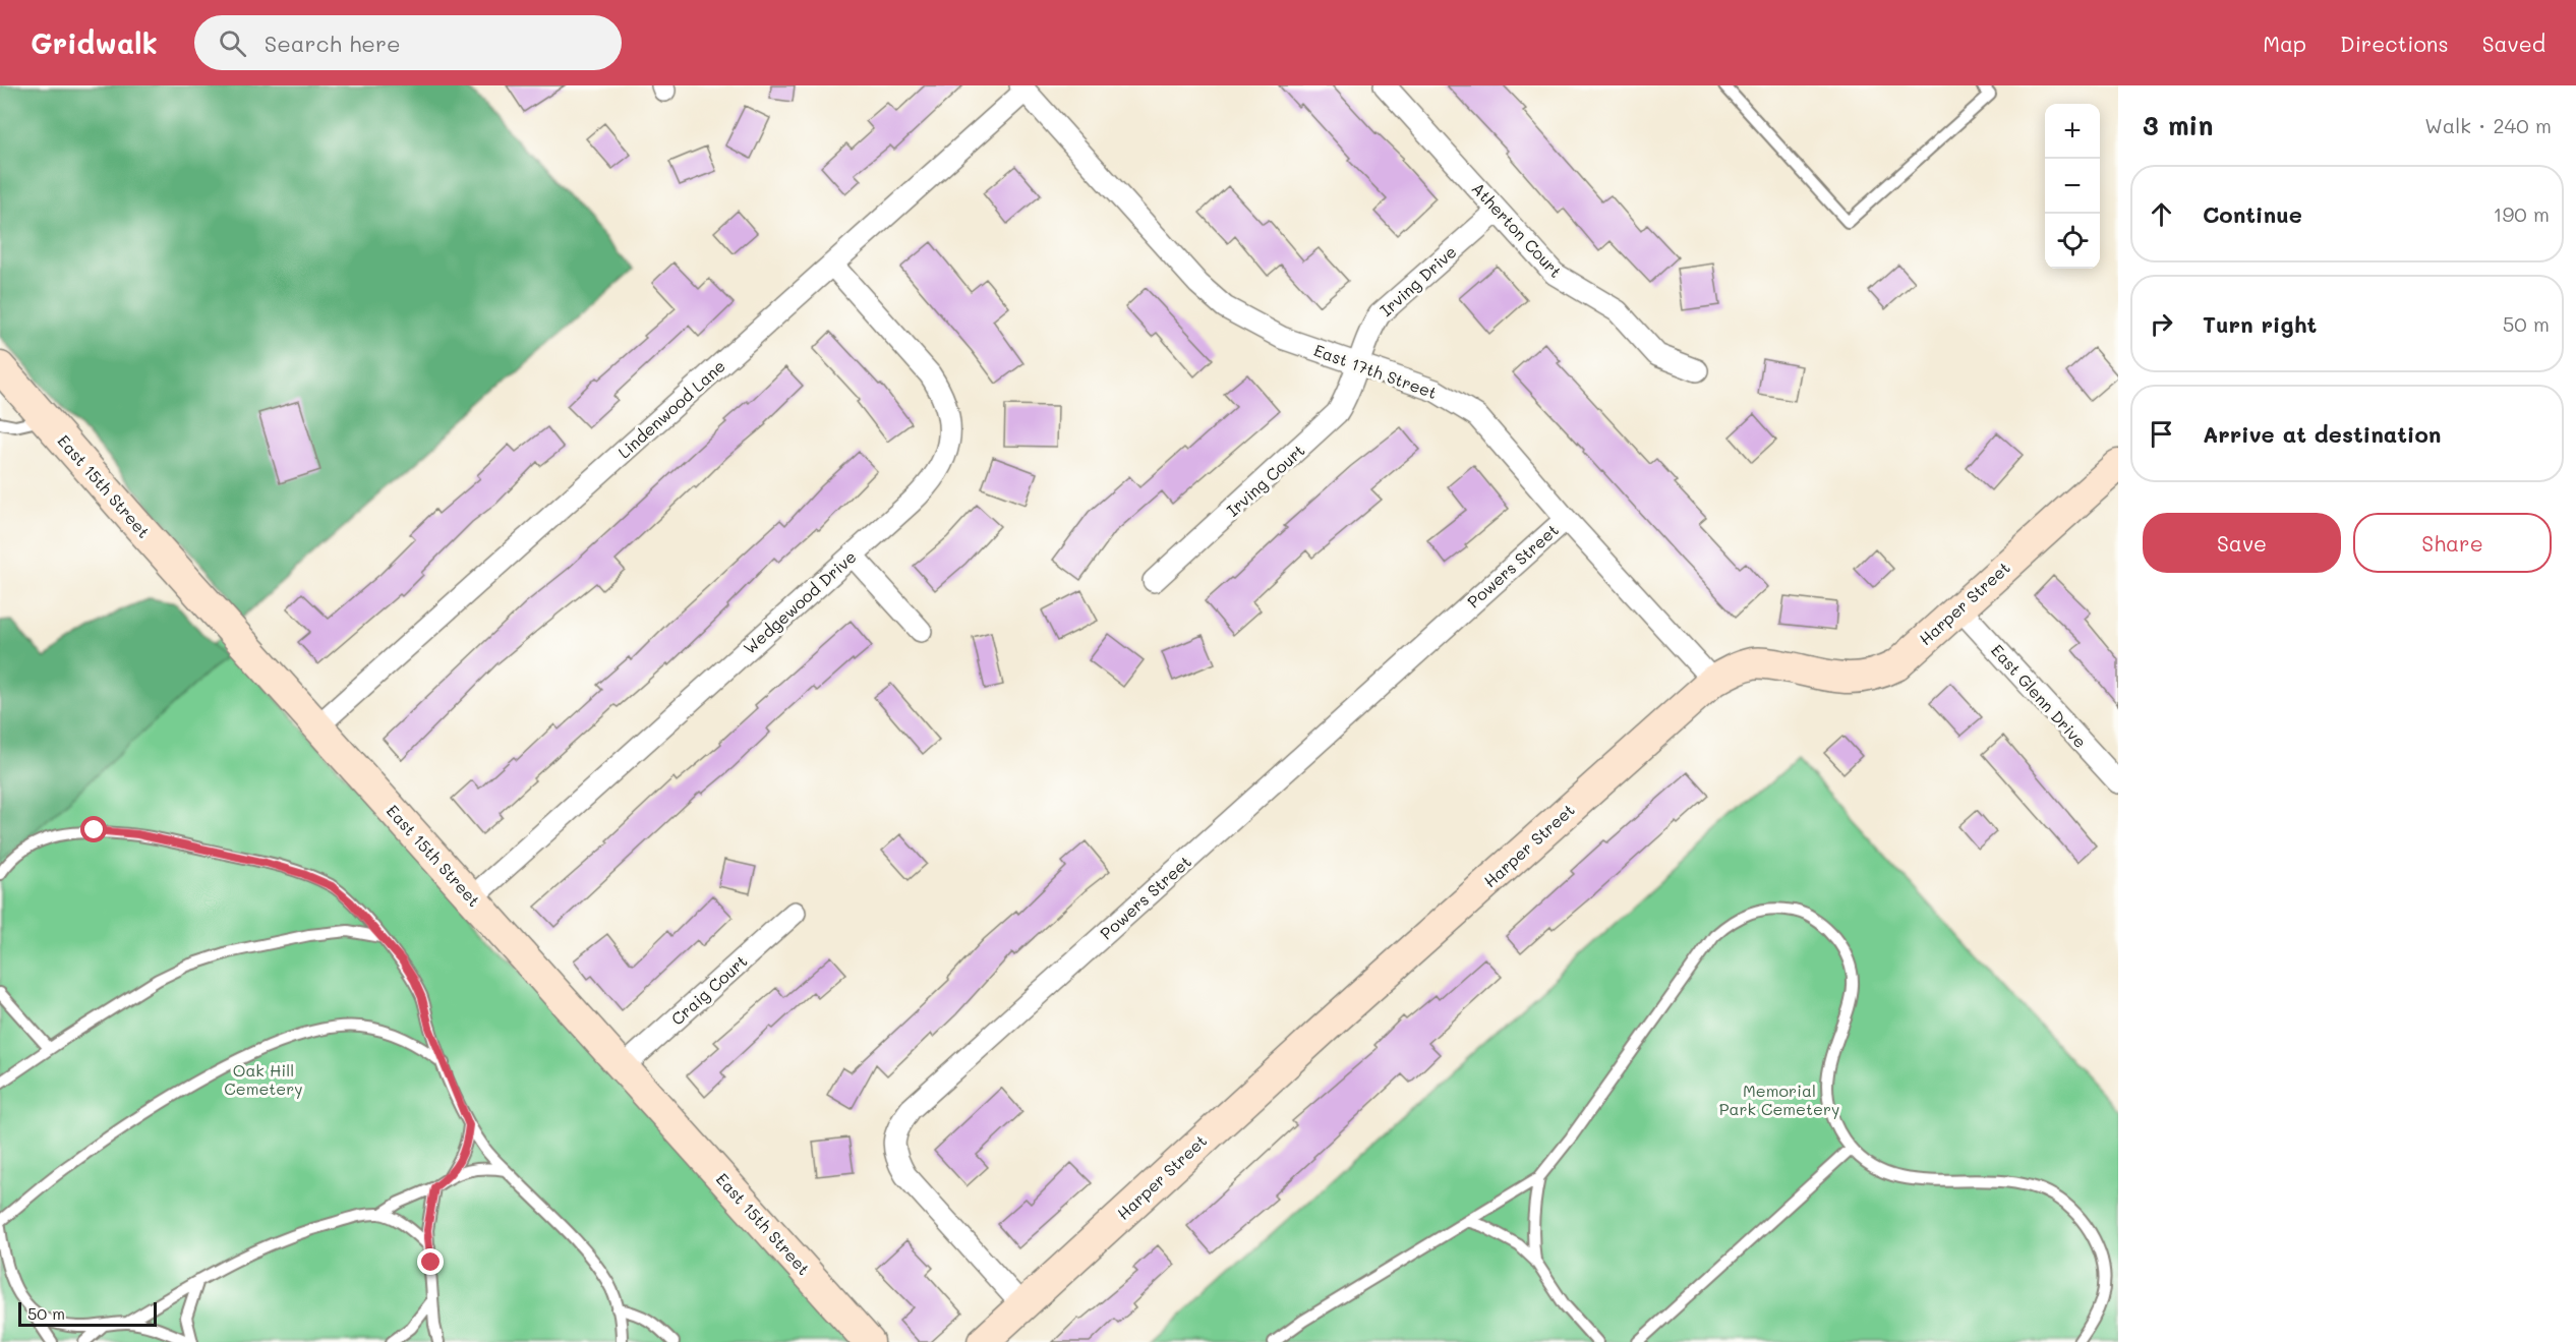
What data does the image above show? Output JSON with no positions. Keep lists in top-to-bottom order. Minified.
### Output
{"streets":{"street":["Atherton Court","Irving Drive","East 17th Street","Lindenwood Lane","Irving Court","East 15th Street","Powers Street","Wedgewood Drive","Harper Street","East Glenn Drive","Craig Court"]},"crossings":[["Atherton Court","Irving Drive"],["Irving Drive","East 17th Street"],["Irving Drive","Irving Court"],["East 17th Street","Lindenwood Lane"],["East 17th Street","Irving Court"],["East 17th Street","Powers Street"],["East 17th Street","Harper Street"],["Lindenwood Lane","East 15th Street"],["Lindenwood Lane","Wedgewood Drive"],["East 15th Street","Wedgewood Drive"],["East 15th Street","Craig Court"],["Powers Street","Harper Street"],["Harper Street","East Glenn Drive"]],"parks":["Oak Hill Cemetery","Memorial Park Cemetery"],"scale_bar":"50 m","page":{"header":"Gridwalk","search":"Search here","nav":["Map","Directions","Saved"],"heading":["3 min","Walk · 240 m"],"map_buttons":["+","−"],"list":[["Continue","190 m"],["Turn right","50 m"],"Arrive at destination"],"buttons":["Save","Share"],"scale":"50 m"}}
